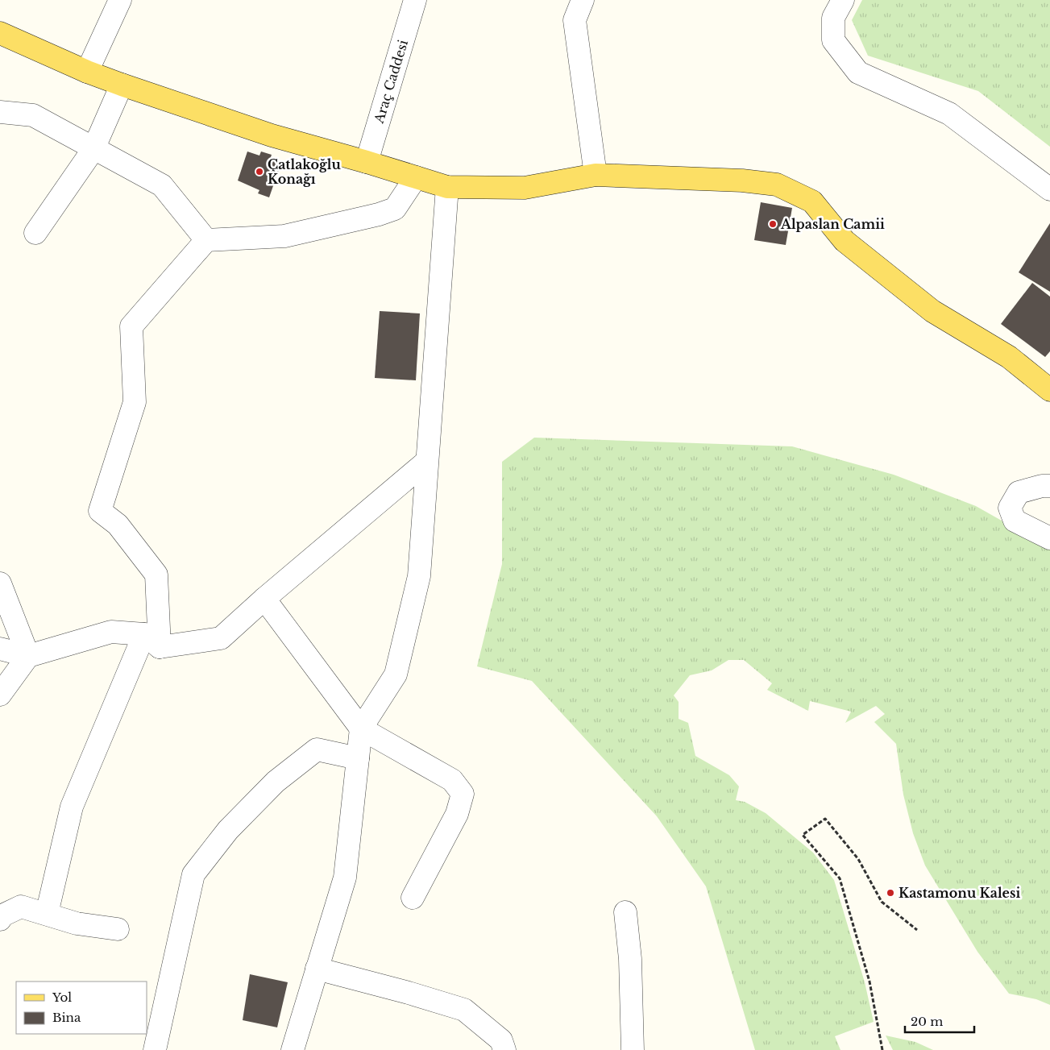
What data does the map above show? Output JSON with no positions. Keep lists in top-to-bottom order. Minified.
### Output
{"streets":{"street":["Araç Caddesi"]},"places":["Çatlakoğlu Konağı","Alpaslan Camii","Kastamonu Kalesi"],"legend":["Yol","Bina"],"scale_bar":"20 m"}
